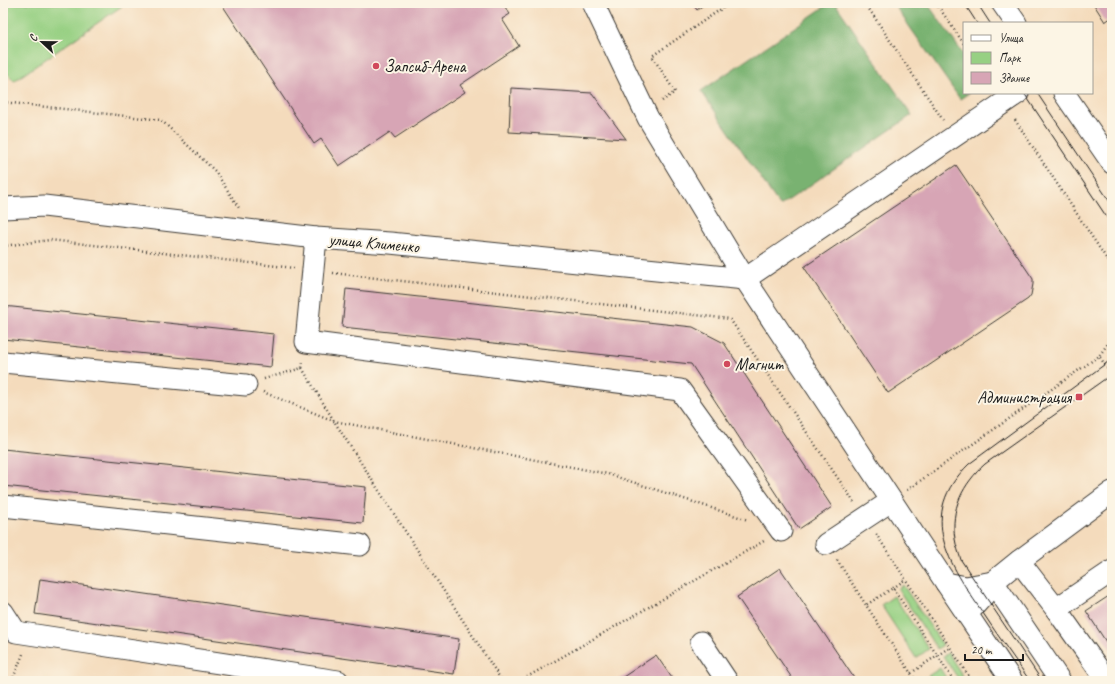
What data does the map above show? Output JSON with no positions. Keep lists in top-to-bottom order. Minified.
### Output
{"streets":{"street":["улица Клименко"]},"places":{"other":["Запсиб-Арена","Магнит"],"transit":["Администрация"]},"legend":["Улица","Парк","Здание"],"scale_bar":"20 m","north":"left"}
